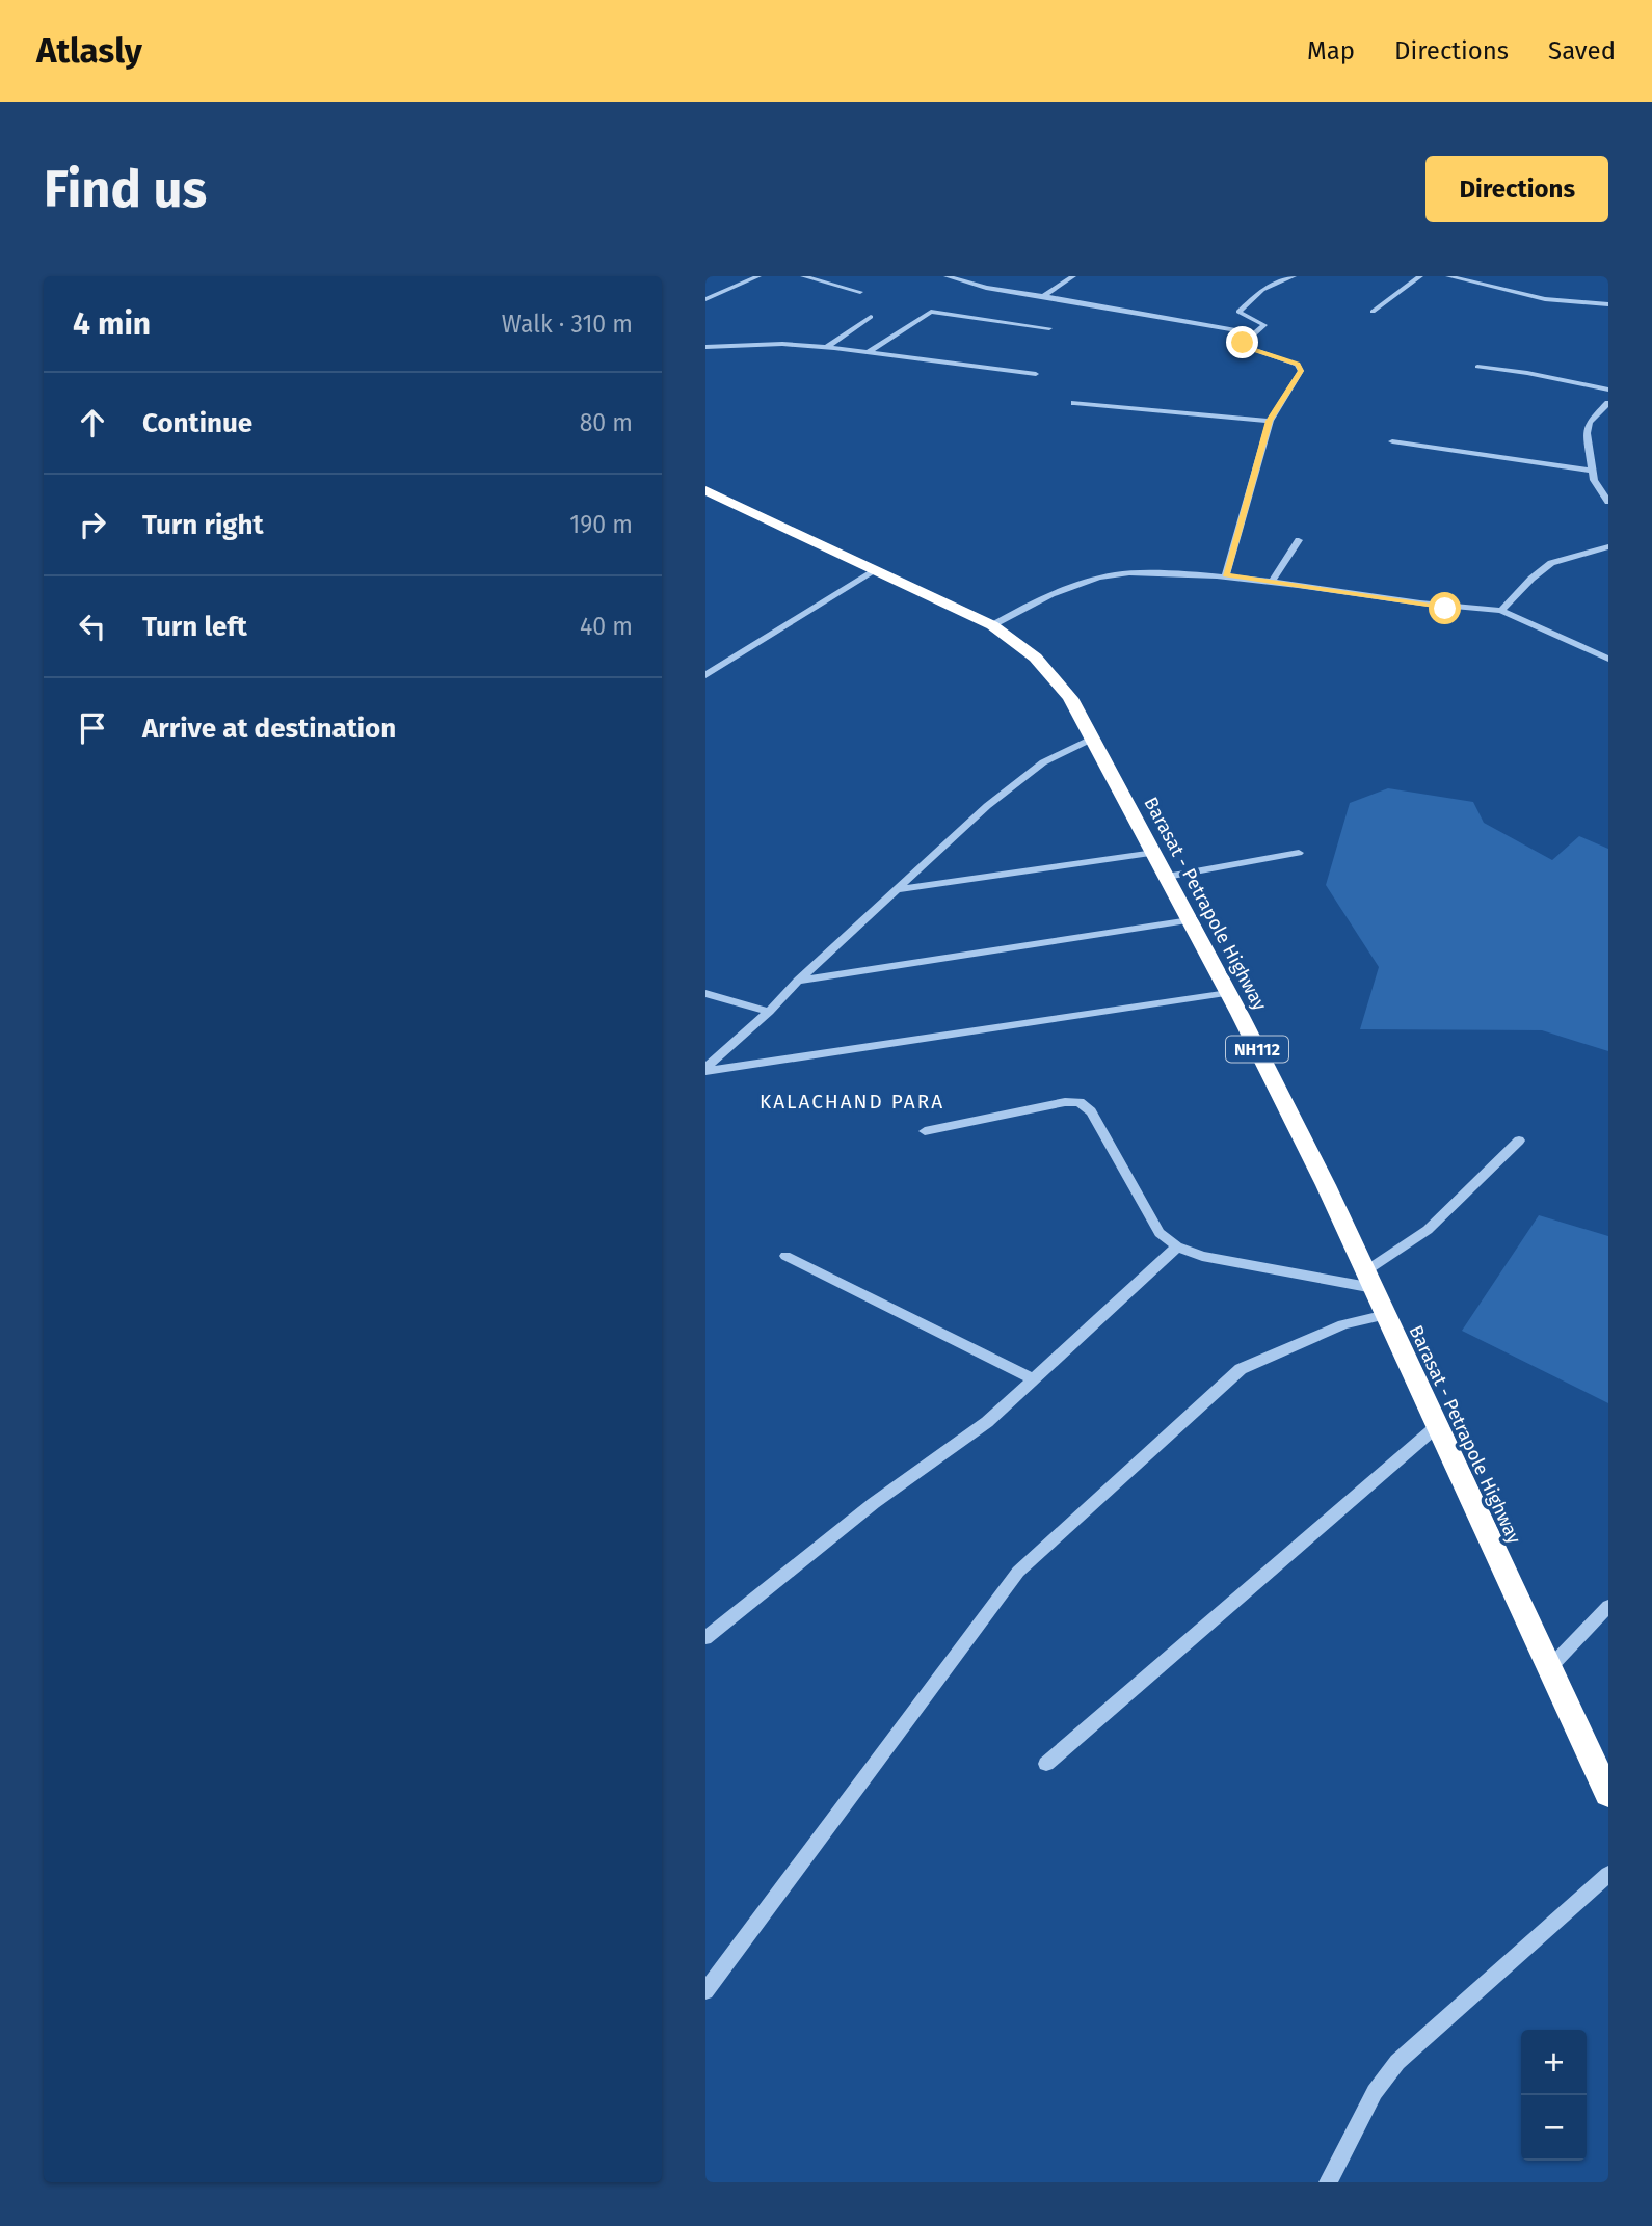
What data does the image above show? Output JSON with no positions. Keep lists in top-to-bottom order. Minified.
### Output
{"streets":{"highway":["Barasat - Petrapole Highway","NH112"]},"districts":["KALACHAND PARA"],"page":{"header":"Atlasly","nav":["Map","Directions","Saved"],"buttons":"Directions","title":"Find us","heading":["4 min","Walk · 310 m"],"list":[["Continue","80 m"],["Turn right","190 m"],["Turn left","40 m"],"Arrive at destination"],"map_buttons":["+","−"]}}
